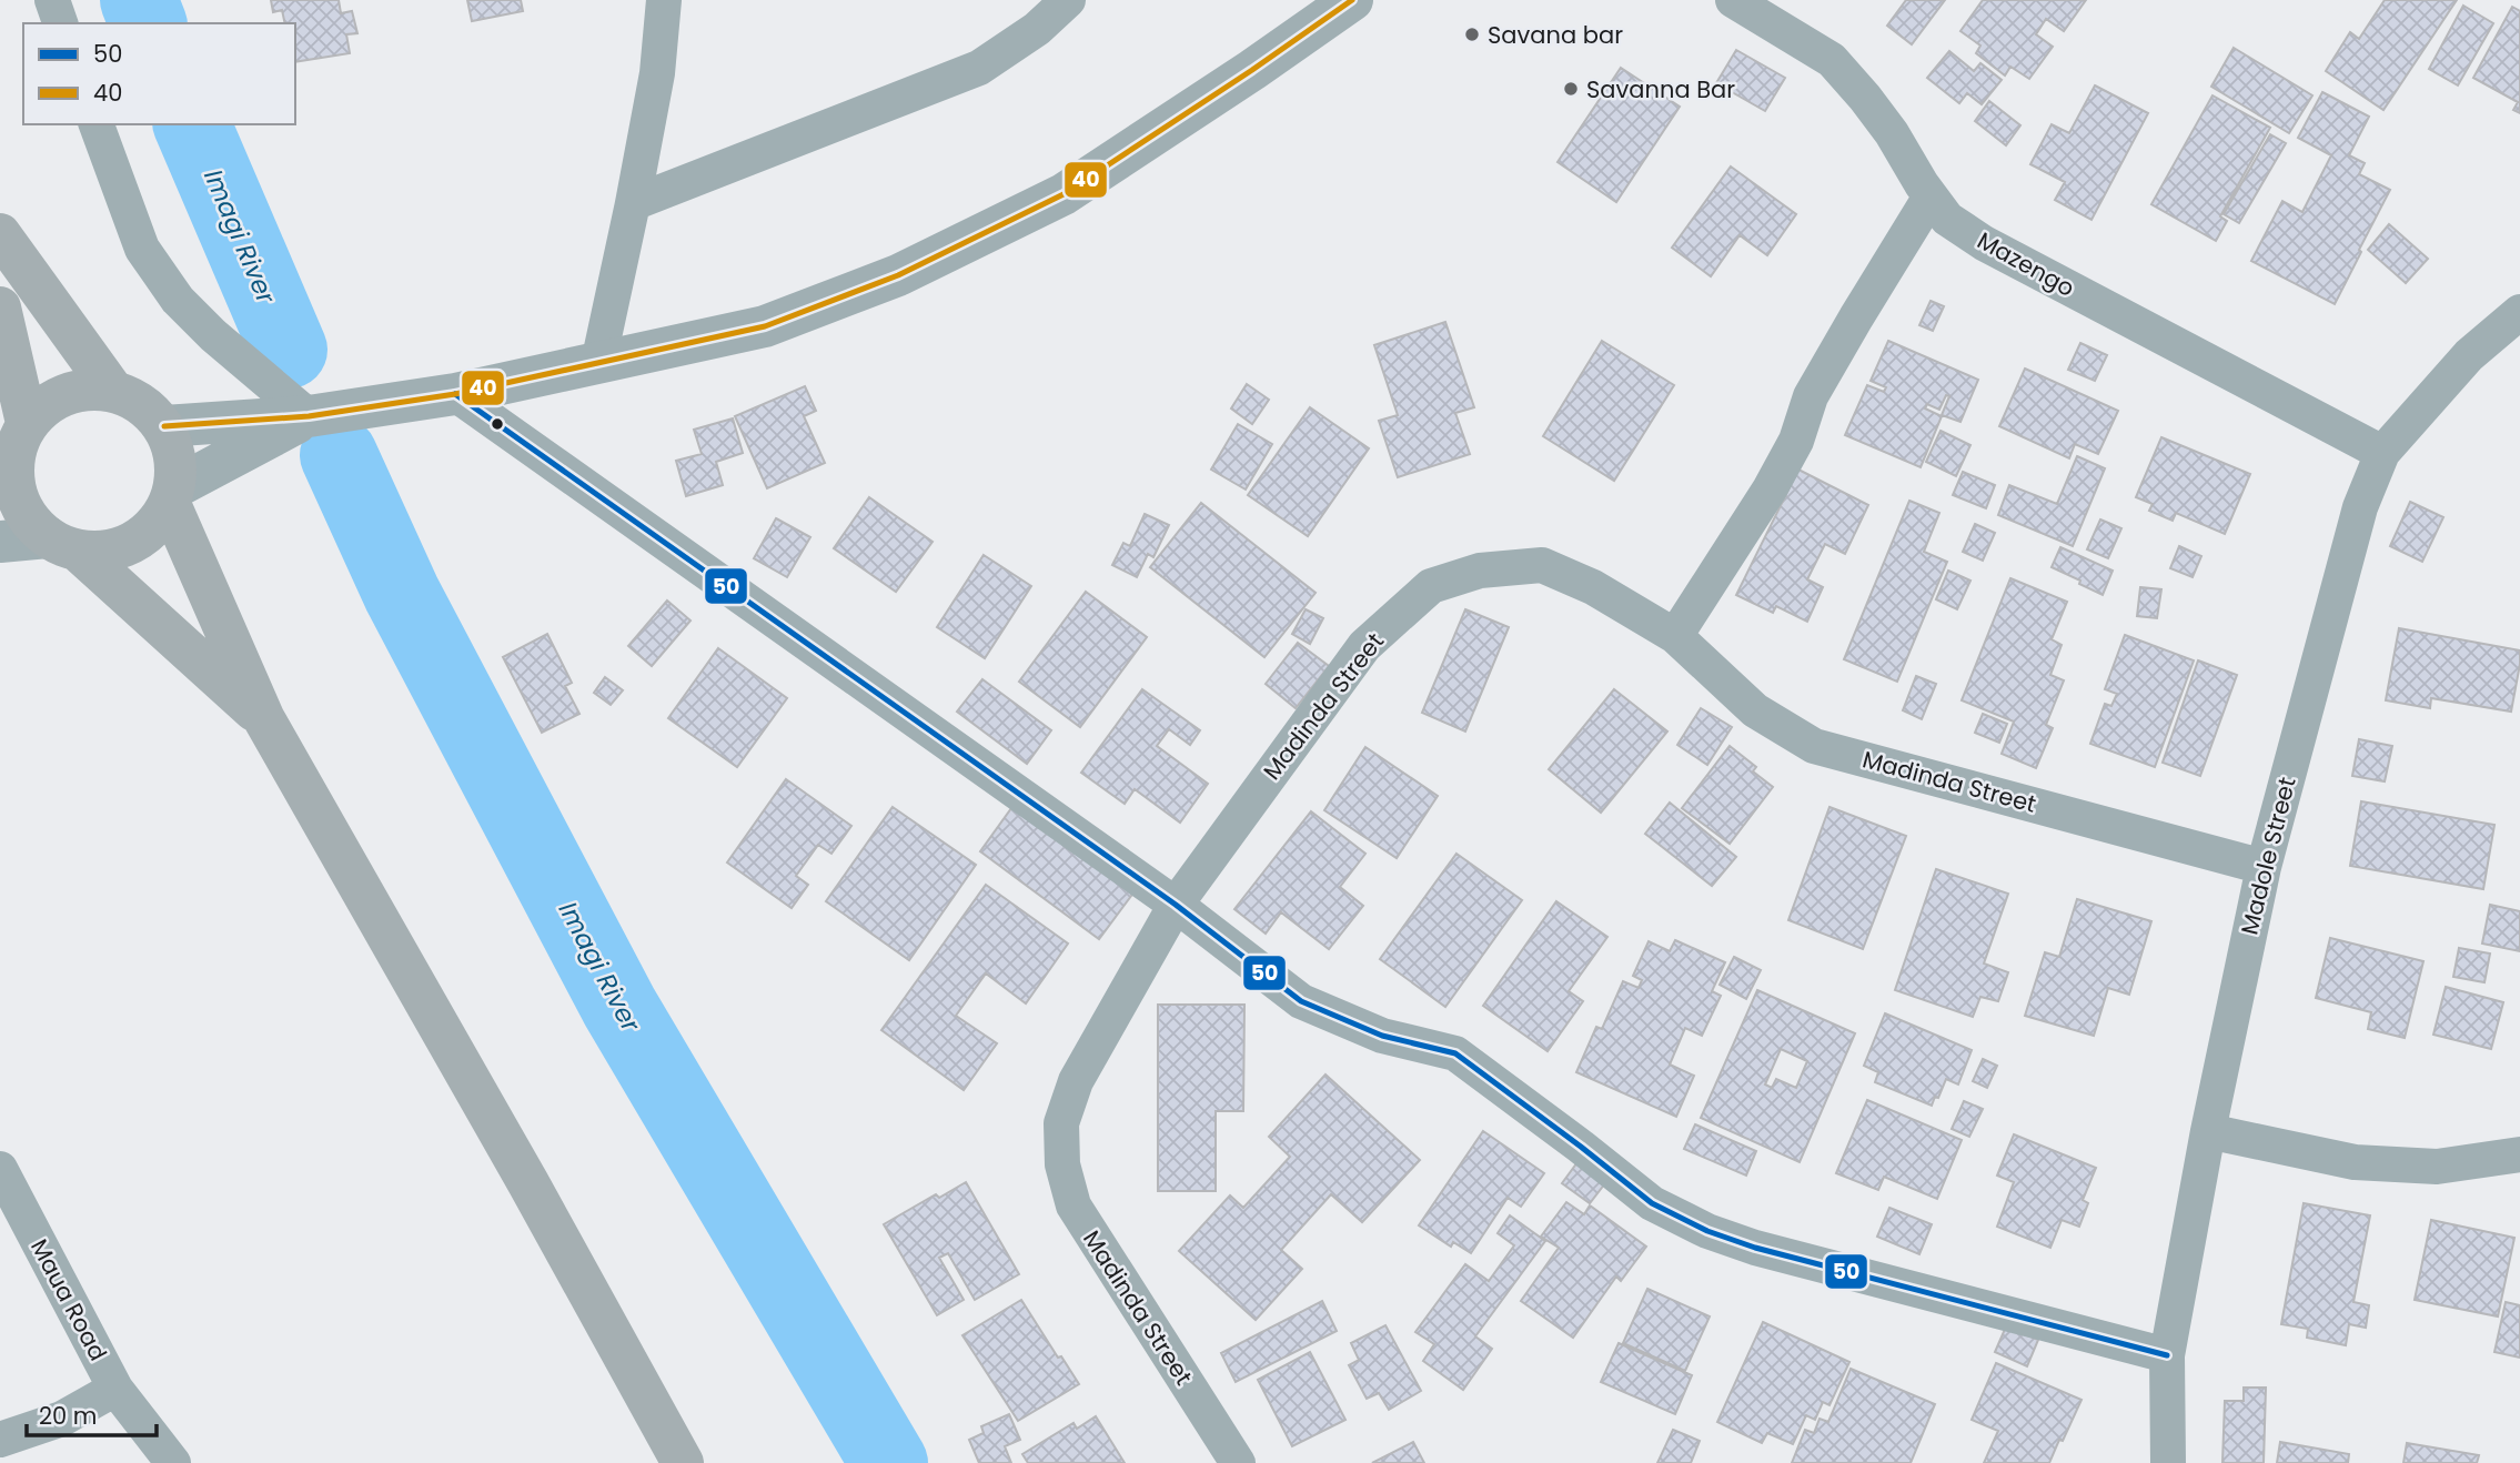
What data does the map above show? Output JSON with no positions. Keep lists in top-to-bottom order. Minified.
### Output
{"streets":{"street":["Mazengo","Madinda Street","Madole Street","Maua Road"]},"crossings":[["Mazengo","Madole Street"],["Madinda Street","Madole Street"]],"water":["Imagi River"],"places":["Savana bar","Savanna Bar"],"lines":["transit line 40","transit line 50"],"legend":["50","40"],"scale_bar":"20 m"}
